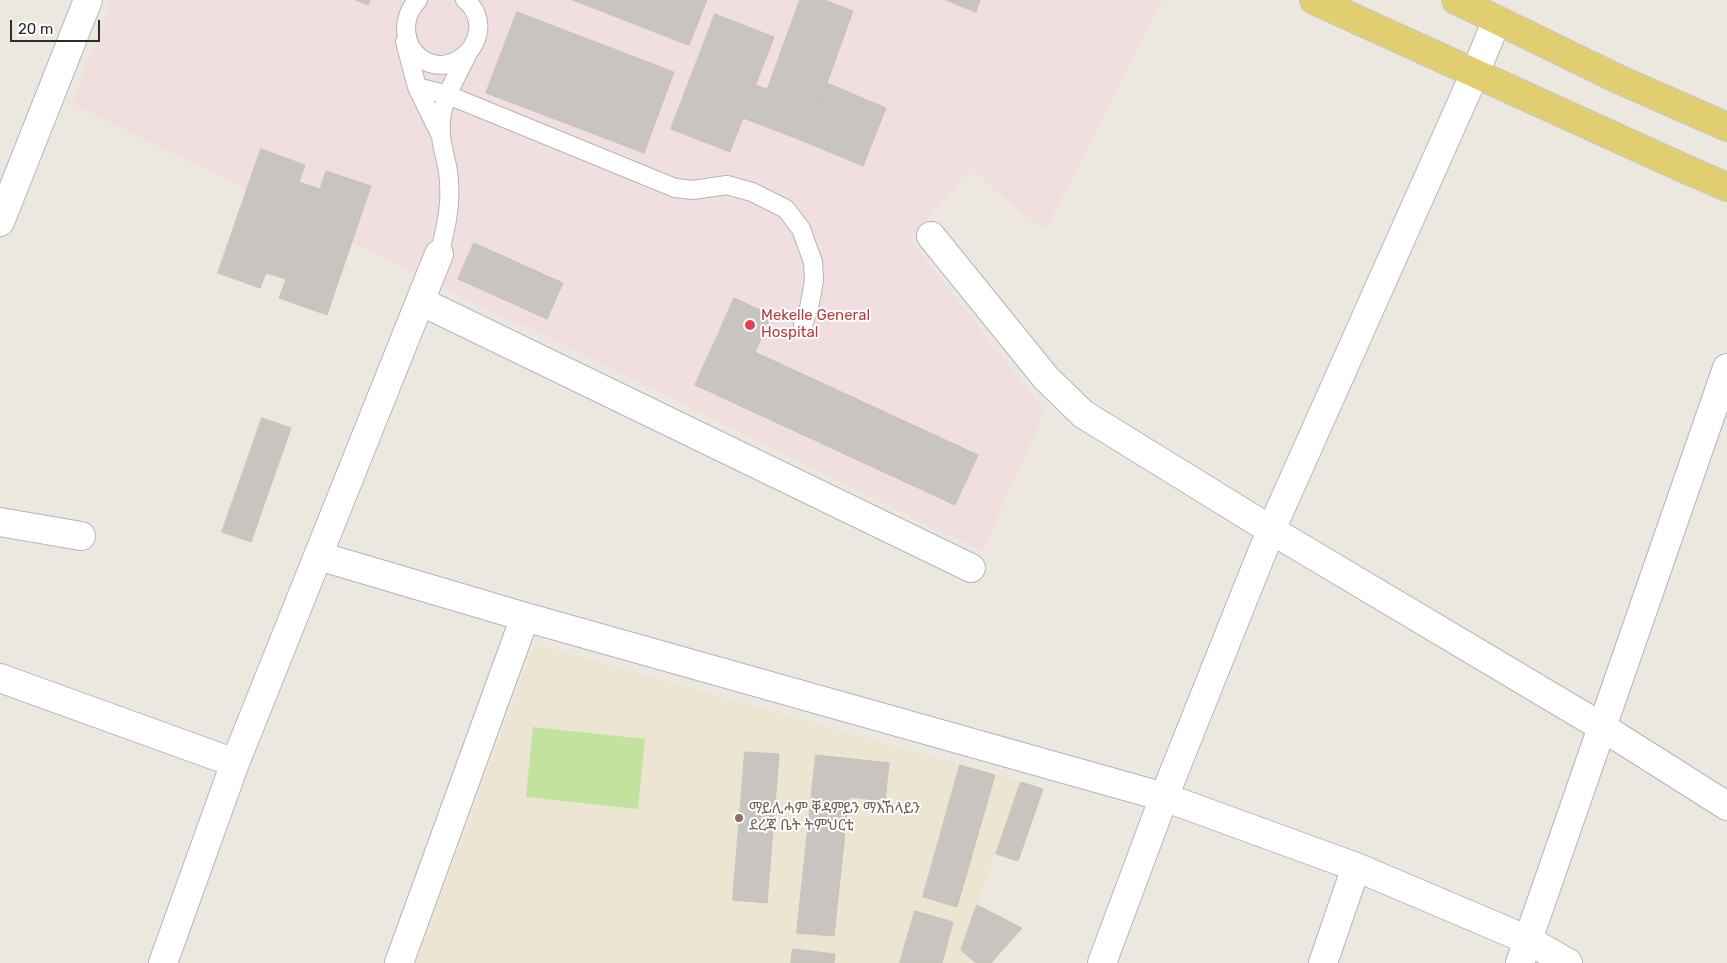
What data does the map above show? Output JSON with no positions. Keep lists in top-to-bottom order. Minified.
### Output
{"places":["Mekelle General Hospital","ማይሊሓም ቐዳምይን ማእኸላይን ደረጃ ቤት ትምህርቲ"],"scale_bar":"20 m"}
